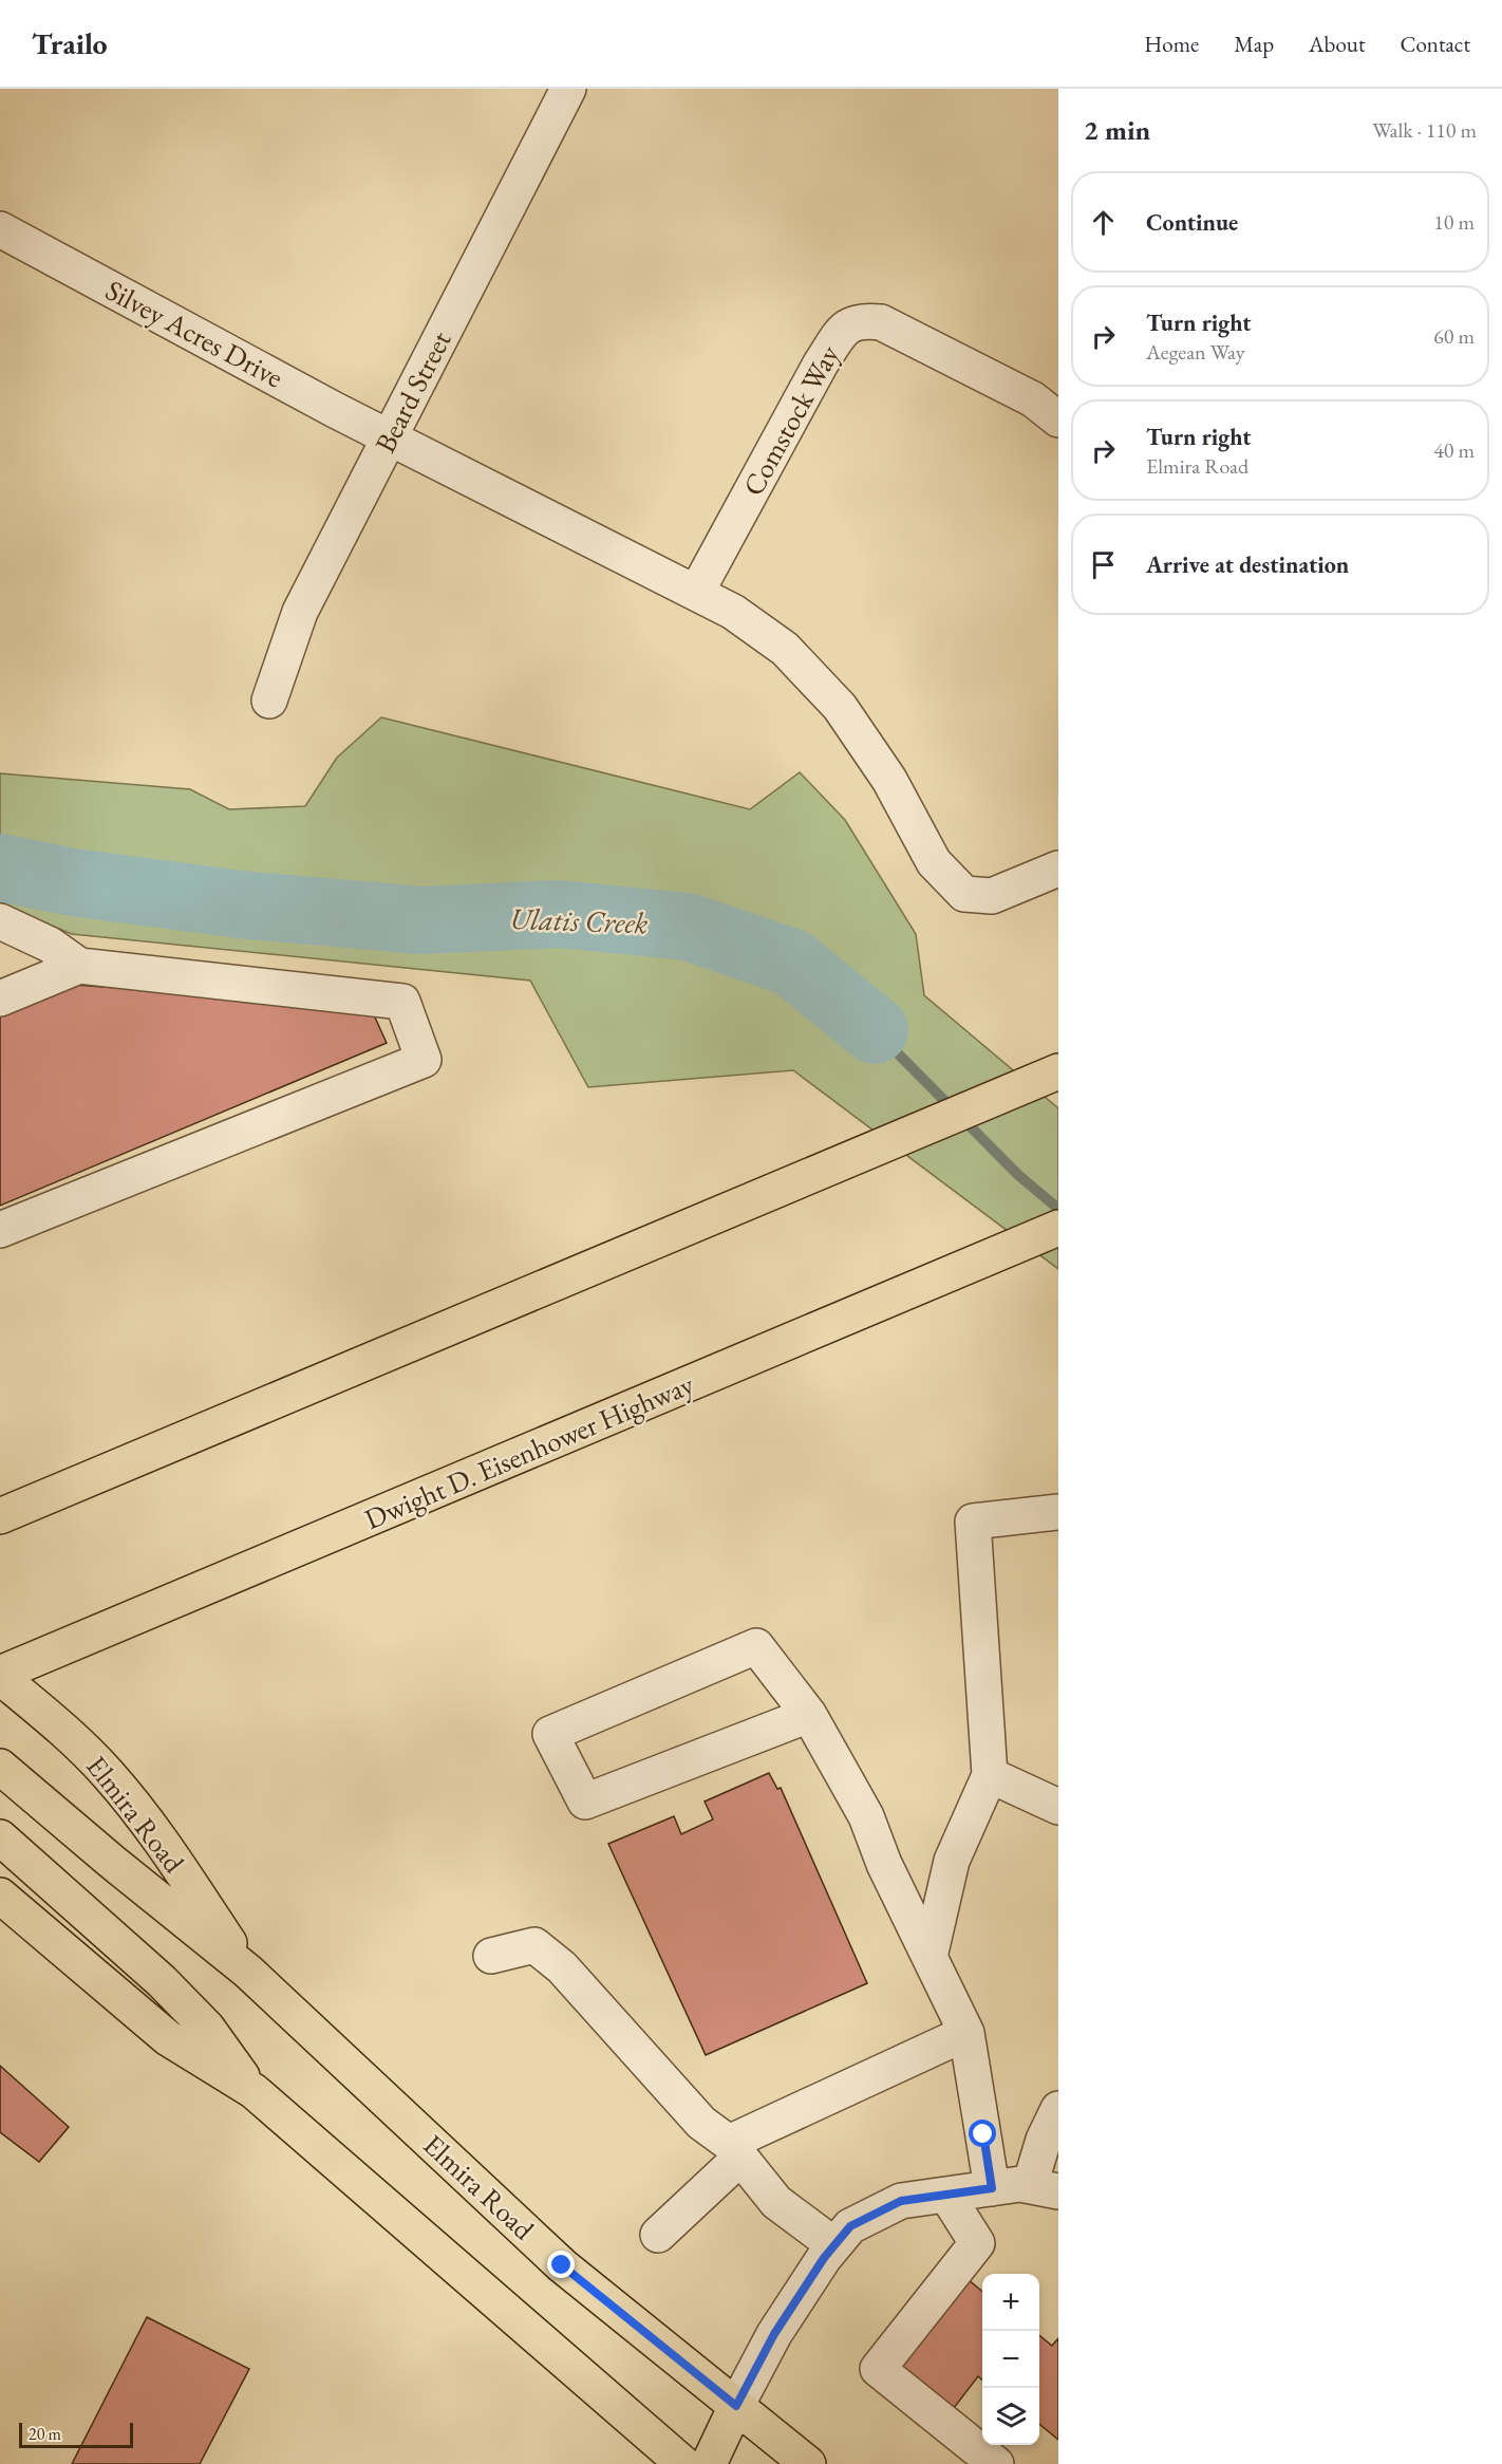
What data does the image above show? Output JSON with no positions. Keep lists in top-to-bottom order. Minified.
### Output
{"streets":{"main road":["Dwight D. Eisenhower Highway","Elmira Road"],"street":["Silvey Acres Drive","Beard Street","Comstock Way"]},"crossings":[["Silvey Acres Drive","Beard Street"],["Dwight D. Eisenhower Highway","Elmira Road"]],"water":["Ulatis Creek"],"scale_bar":"20 m","page":{"header":"Trailo","nav":["Home","Map","About","Contact"],"heading":["2 min","Walk · 110 m"],"list":[["Continue","10 m"],["Turn right","Aegean Way","60 m"],["Turn right","Elmira Road","40 m"],"Arrive at destination"],"map_buttons":["+","−"],"scale":"20 m"}}
